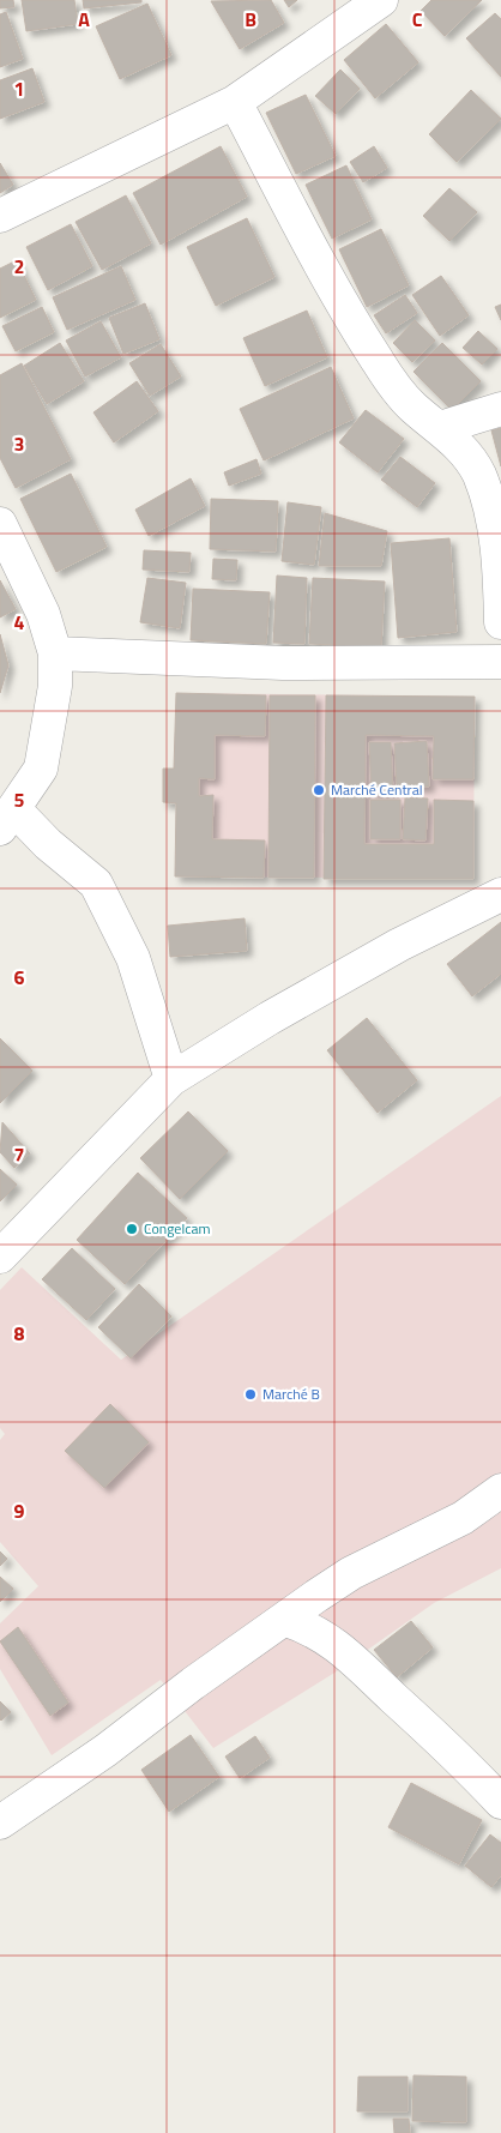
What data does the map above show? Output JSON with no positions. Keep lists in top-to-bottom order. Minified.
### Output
{"places":["Marché Central","Congelcam","Marché B"],"grid":{"columns":["A","B","C"],"rows":["1","2","3","4","5","6","7","8","9"]}}
